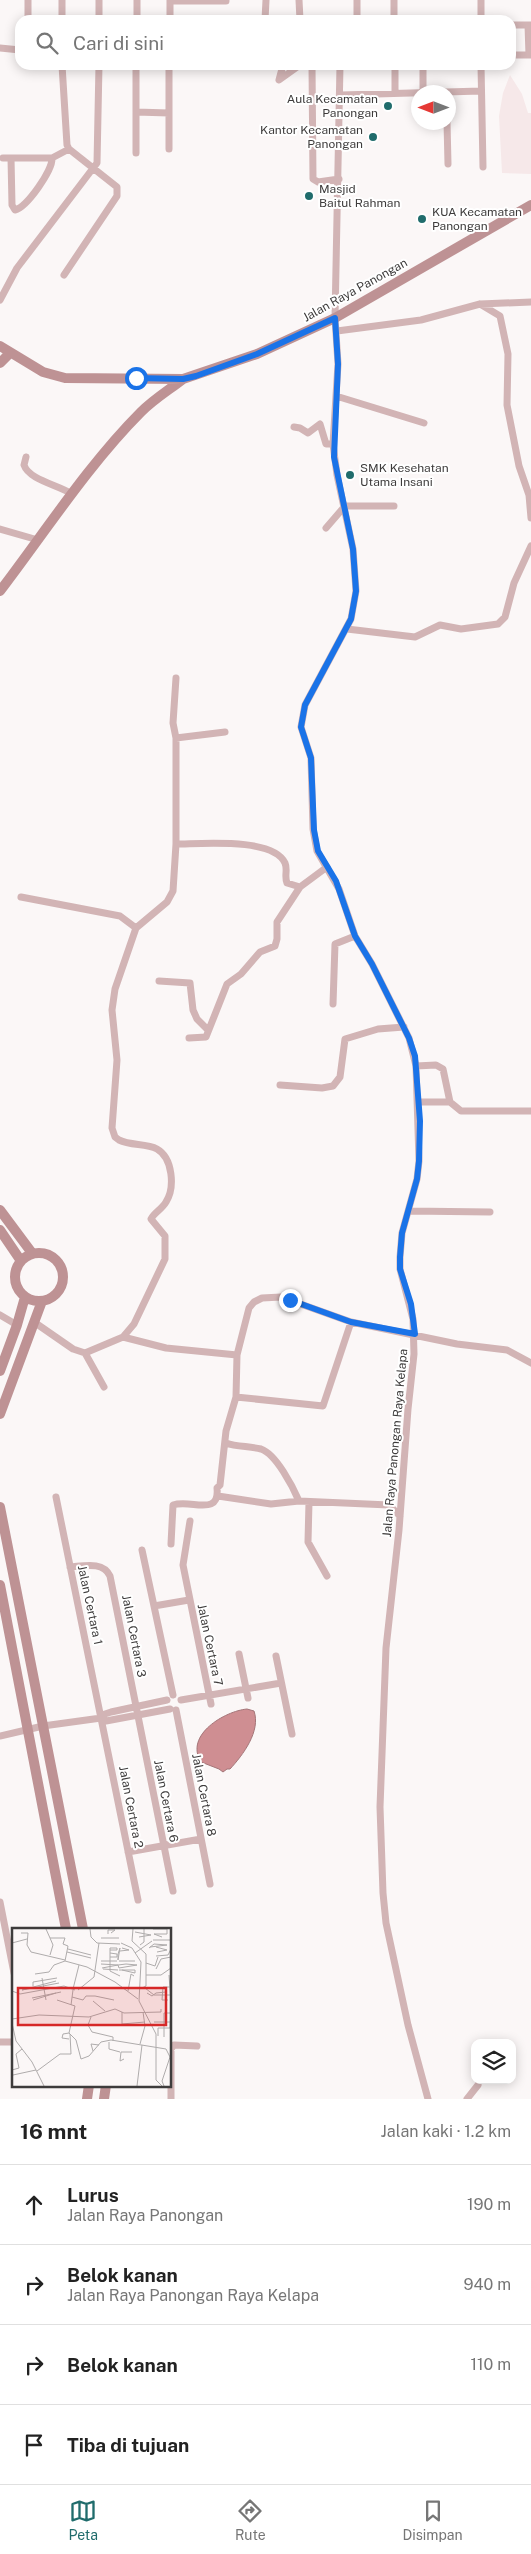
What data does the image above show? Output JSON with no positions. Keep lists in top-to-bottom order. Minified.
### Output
{"streets":{"street":["Jalan Raya Panongan","Jalan Raya Panongan Raya Kelapa","Jalan Certara 1","Jalan Certara 3","Jalan Certara 7","Jalan Certara 8","Jalan Certara 6","Jalan Certara 2"]},"crossings":[["Jalan Raya Panongan","Jalan Raya Panongan Raya Kelapa"],["Jalan Certara 1","Jalan Certara 3"],["Jalan Certara 1","Jalan Certara 2"],["Jalan Certara 3","Jalan Certara 6"]],"places":["Aula Kecamatan Panongan","Kantor Kecamatan Panongan","Masjid Baitul Rahman","KUA Kecamatan Panongan","SMK Kesehatan Utama Insani"],"north":"left","page":{"search":"Cari di sini","heading":["16 mnt","Jalan kaki · 1.2 km"],"list":[["Lurus","Jalan Raya Panongan","190 m"],["Belok kanan","Jalan Raya Panongan Raya Kelapa","940 m"],["Belok kanan","110 m"],"Tiba di tujuan"],"nav":["Peta","Rute","Disimpan"]}}
